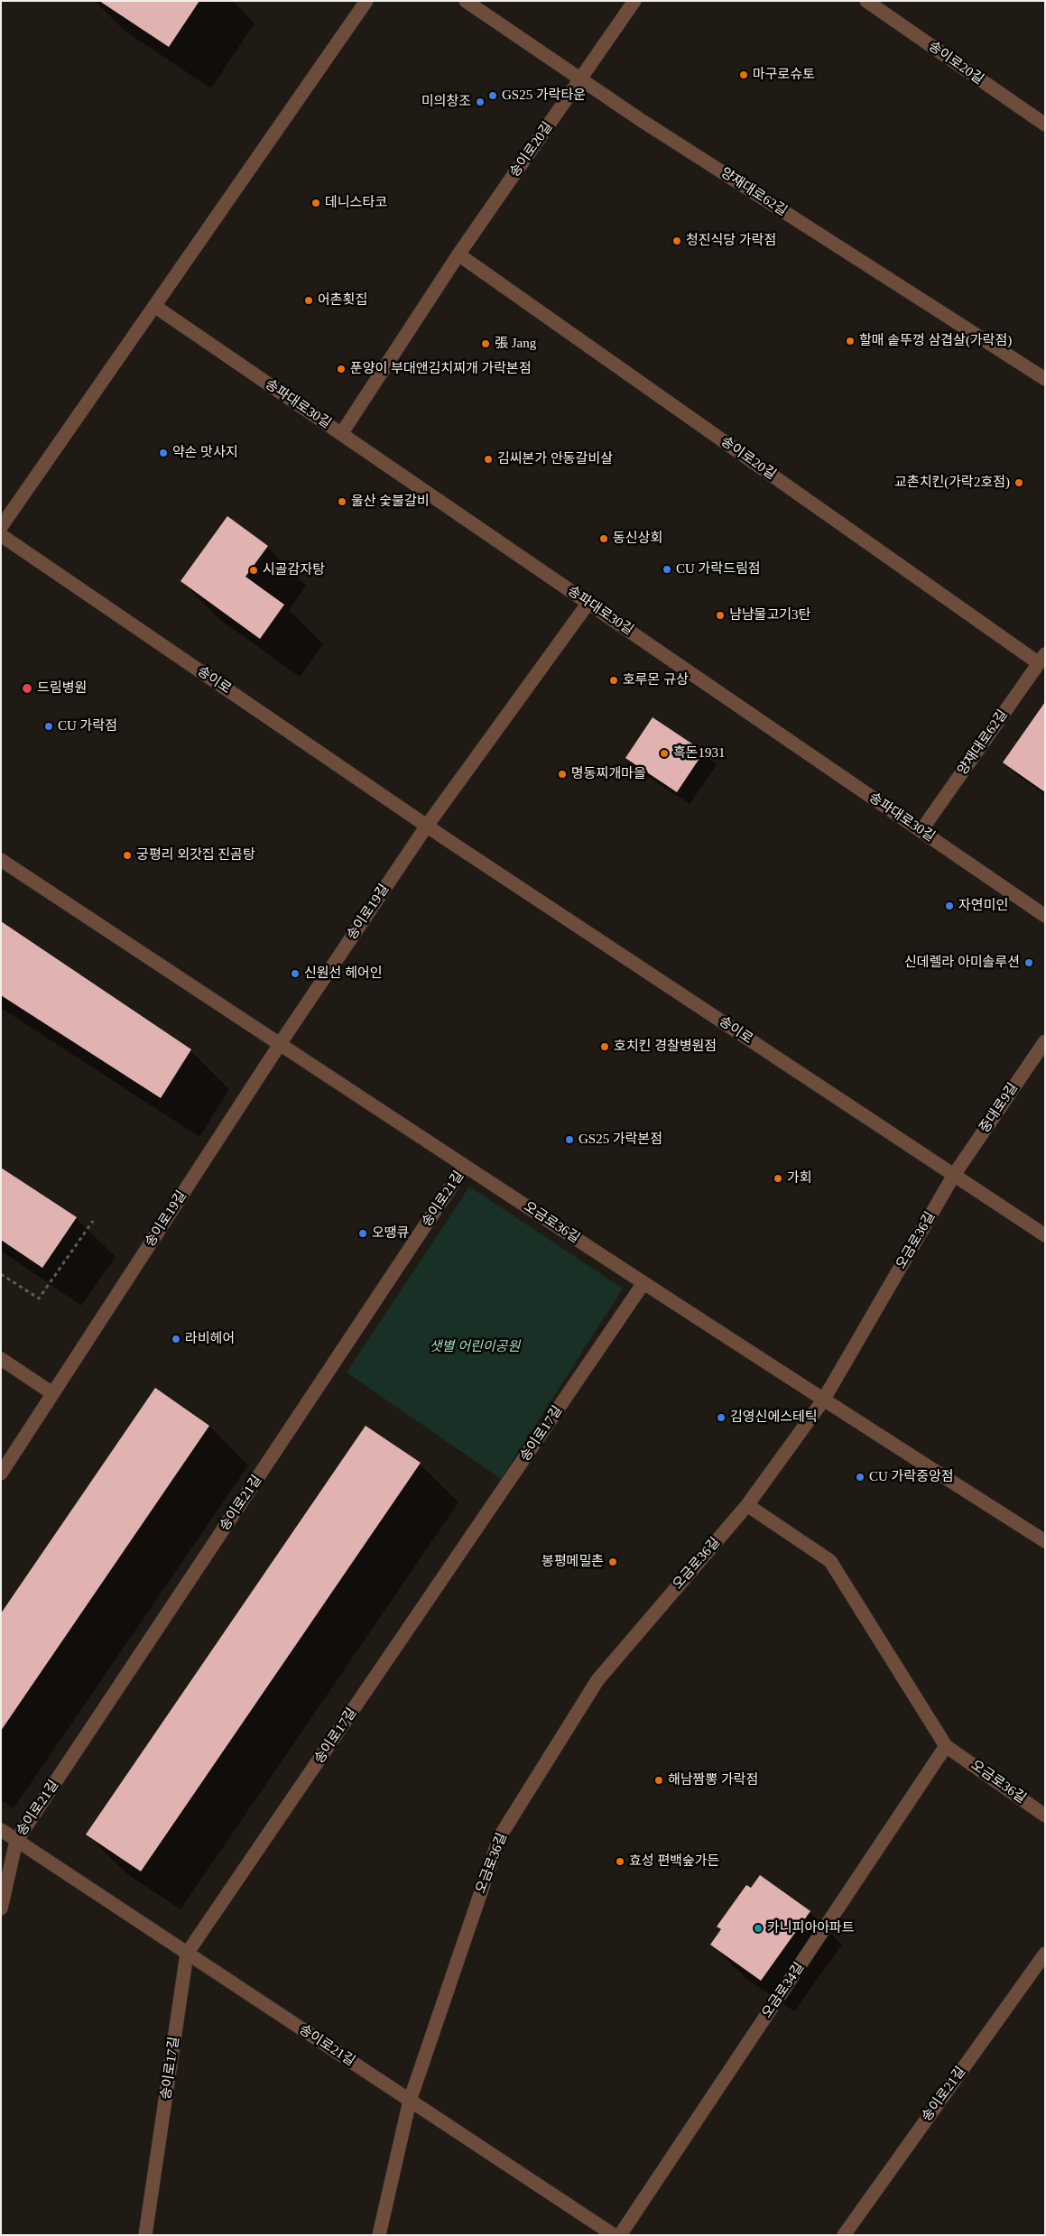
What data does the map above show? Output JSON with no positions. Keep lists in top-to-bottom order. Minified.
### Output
{"streets":{"street":["송이로20길","양재대로62길","송파대로30길","송이로","송이로19길","중대로9길","송이로21길","오금로36길","송이로17길","오금로34길"]},"crossings":[["송이로20길","양재대로62길"],["송이로20길","송파대로30길"],["양재대로62길","송파대로30길"],["송이로","송이로19길"],["송이로","중대로9길"],["송이로","오금로36길"],["송이로19길","오금로36길"],["중대로9길","오금로36길"],["송이로21길","오금로36길"],["송이로21길","송이로17길"],["오금로36길","송이로17길"],["오금로36길","오금로34길"]],"parks":["샛별 어린이공원"],"places":["마구로슈토","GS25 가락타운","미의창조","데니스타코","청진식당 가락점","어촌횟집","할매 솥뚜껑 삼겹살(가락점)","張 Jang","푼양이 부대앤김치찌개 가락본점","약손 맛사지","김씨본가 안동갈비살","교촌치킨(가락2호점)","울산 숯불갈비","동신상회","CU 가락드림점","시골감자탕","냠냠물고기3탄","호루몬 규상","드림병원","CU 가락점","흑돈1931","명동찌개마을","궁평리 외갓집 진곰탕","자연미인","신데렐라 아미솔루션","신원선 헤어인","호치킨 경찰병원점","GS25 가락본점","가회","오땡큐","라비헤어","김영신에스테틱","CU 가락중앙점","봉평메밀촌","해남짬뽕 가락점","효성 편백숲가든","카니피아아파트"]}
